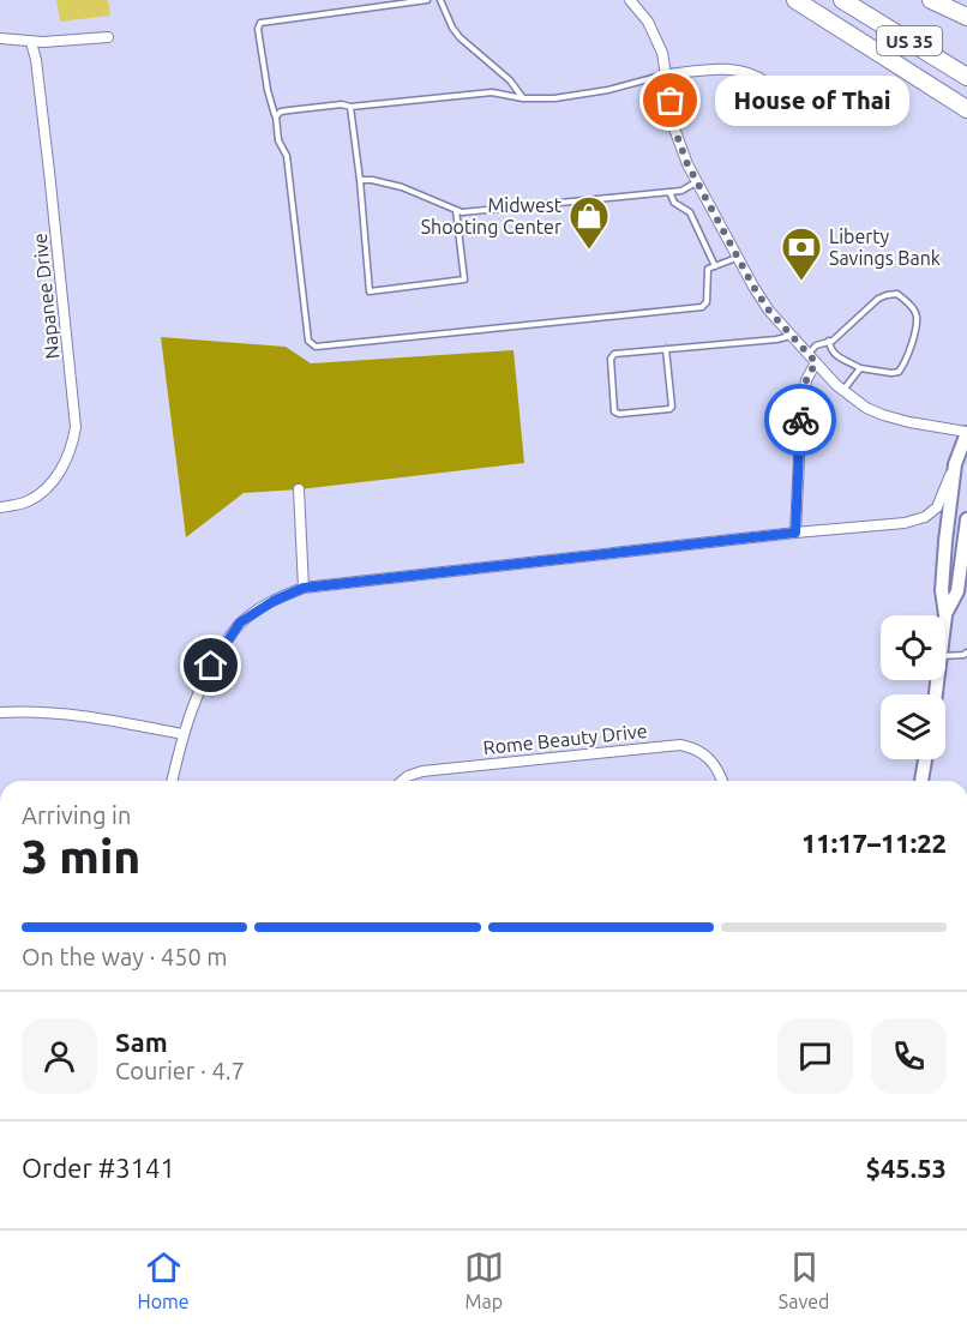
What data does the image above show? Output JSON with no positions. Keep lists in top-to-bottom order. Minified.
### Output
{"streets":{"highway":["US 35"],"street":["Napanee Drive","Rome Beauty Drive"]},"places":{"other":["House of Thai"],"shop":["Midwest Shooting Center"],"bank":["Liberty Savings Bank"]},"page":{"bubble":"House of Thai","heading":["3 min","Arriving in","11:17–11:22"],"panel":["Sam","Courier · 4.7","Order #3141","$45.53"],"bar":"On the way · 450 m","tabs":["Home","Map","Saved"]}}
